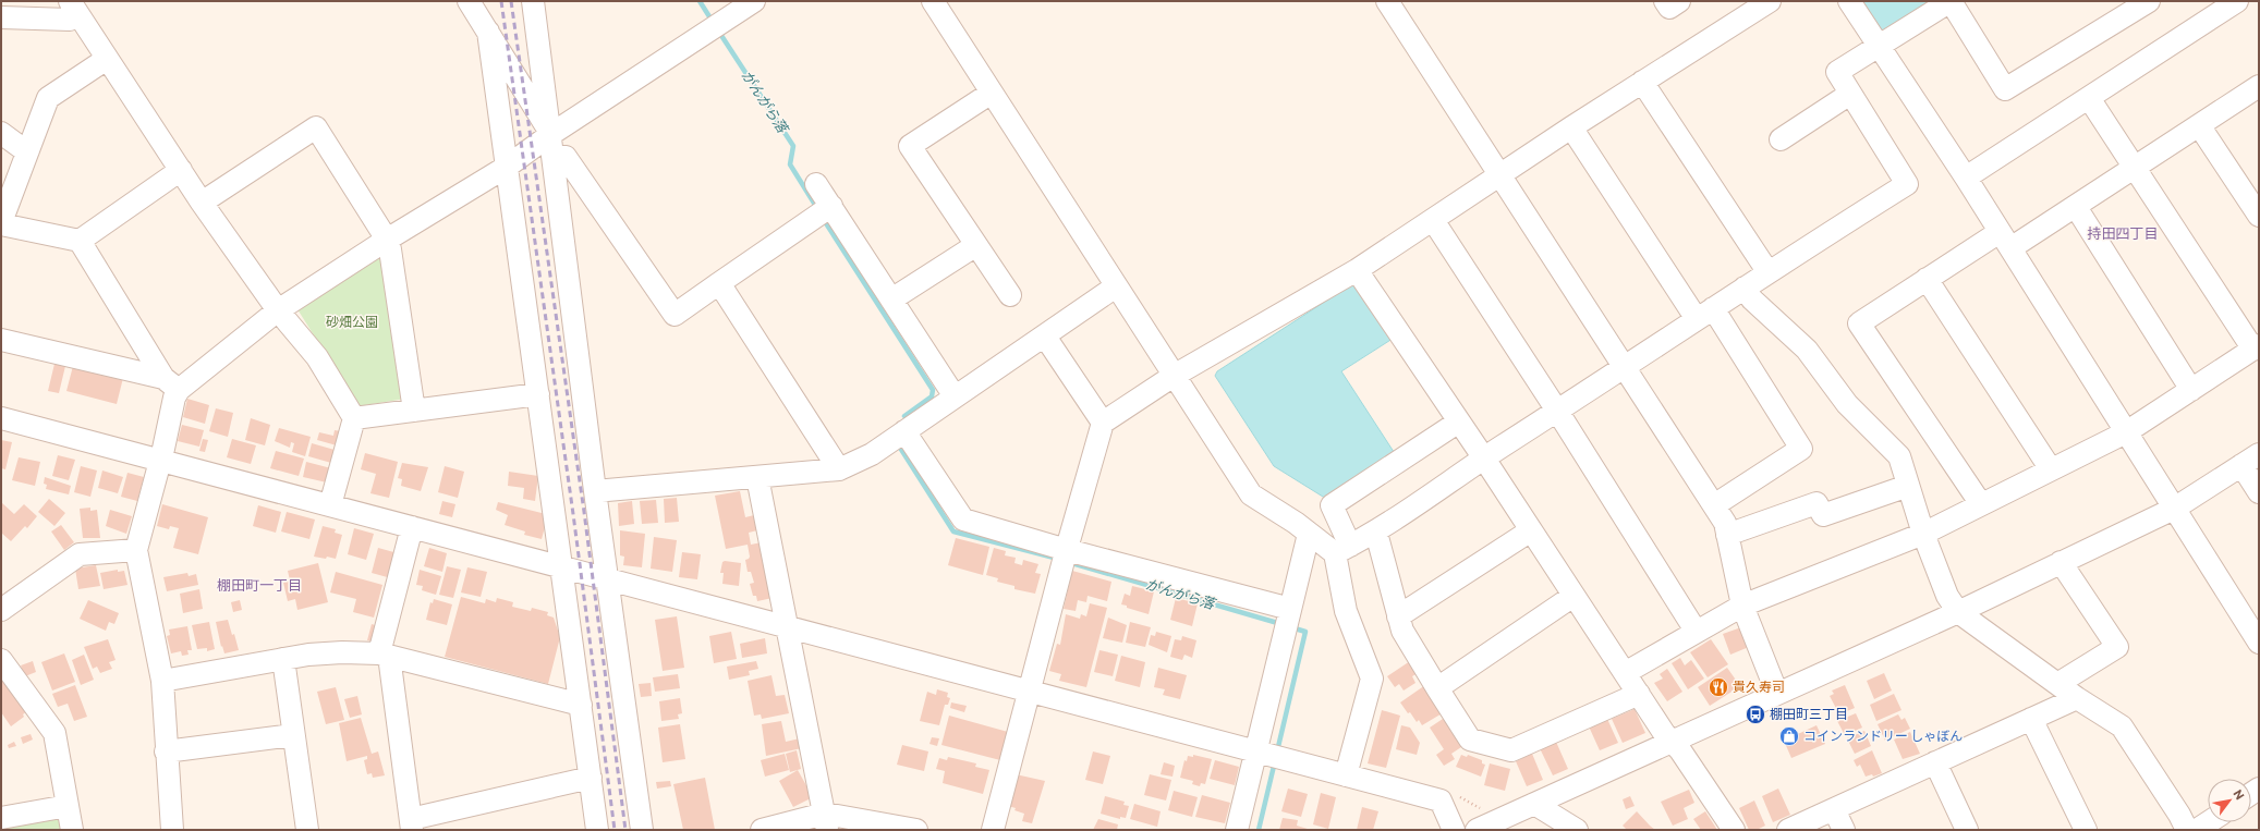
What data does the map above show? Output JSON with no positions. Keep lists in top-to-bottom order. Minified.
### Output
{"districts":["持田四丁目","棚田町一丁目"],"water":["がんがら落"],"parks":["砂畑公園"],"places":{"restaurant":["貴久寿司"],"bus stop":["棚田町三丁目"],"shop":["コインランドリー しゃぼん"]},"north":"top right"}
